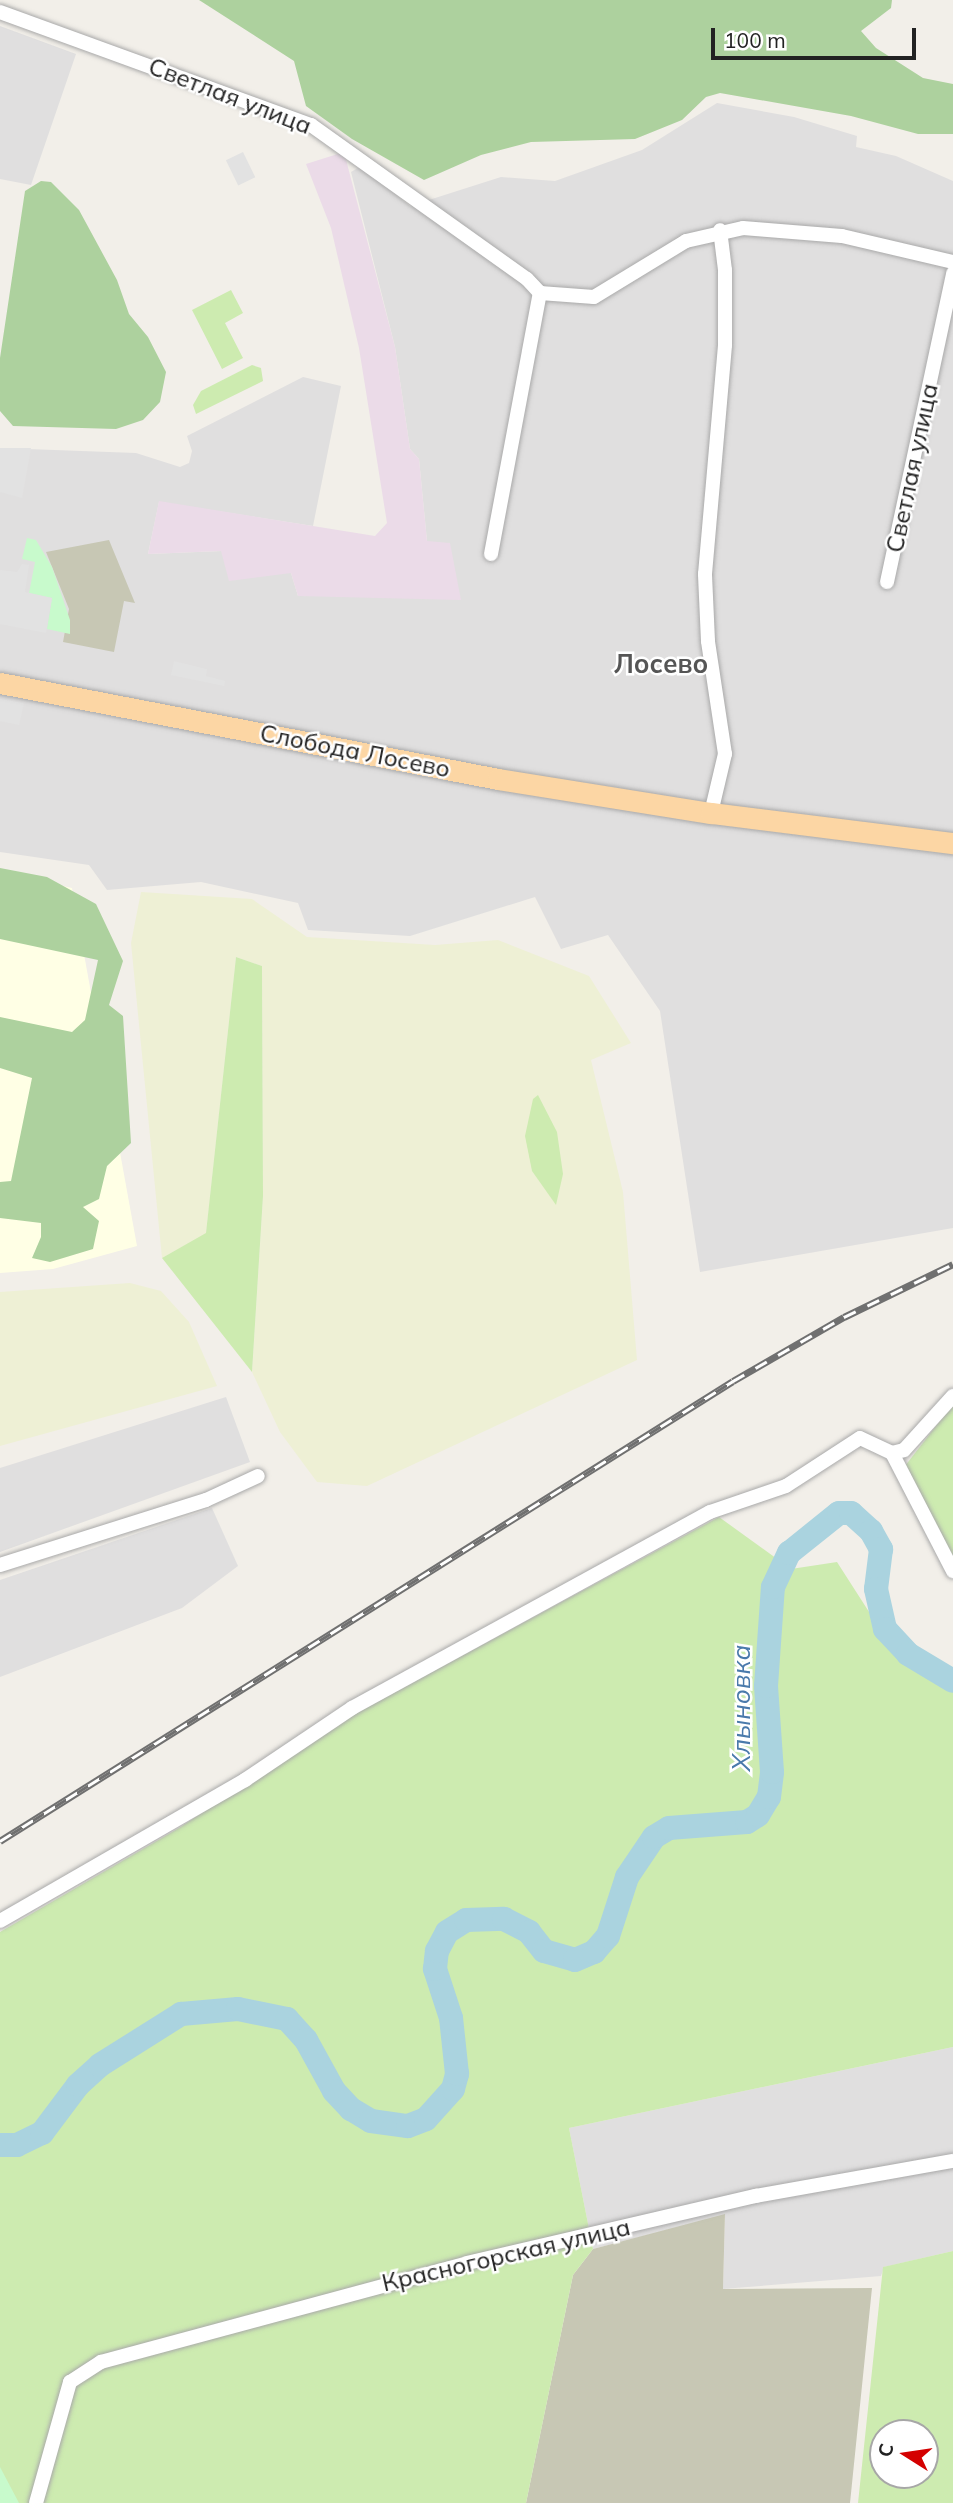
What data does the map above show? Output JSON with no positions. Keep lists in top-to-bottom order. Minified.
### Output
{"streets":{"main road":["Слобода Лосево"],"street":["Светлая улица","Красногорская улица"]},"districts":["Лосево"],"water":["Хлыновка"],"scale_bar":"100 m","north":"left"}
